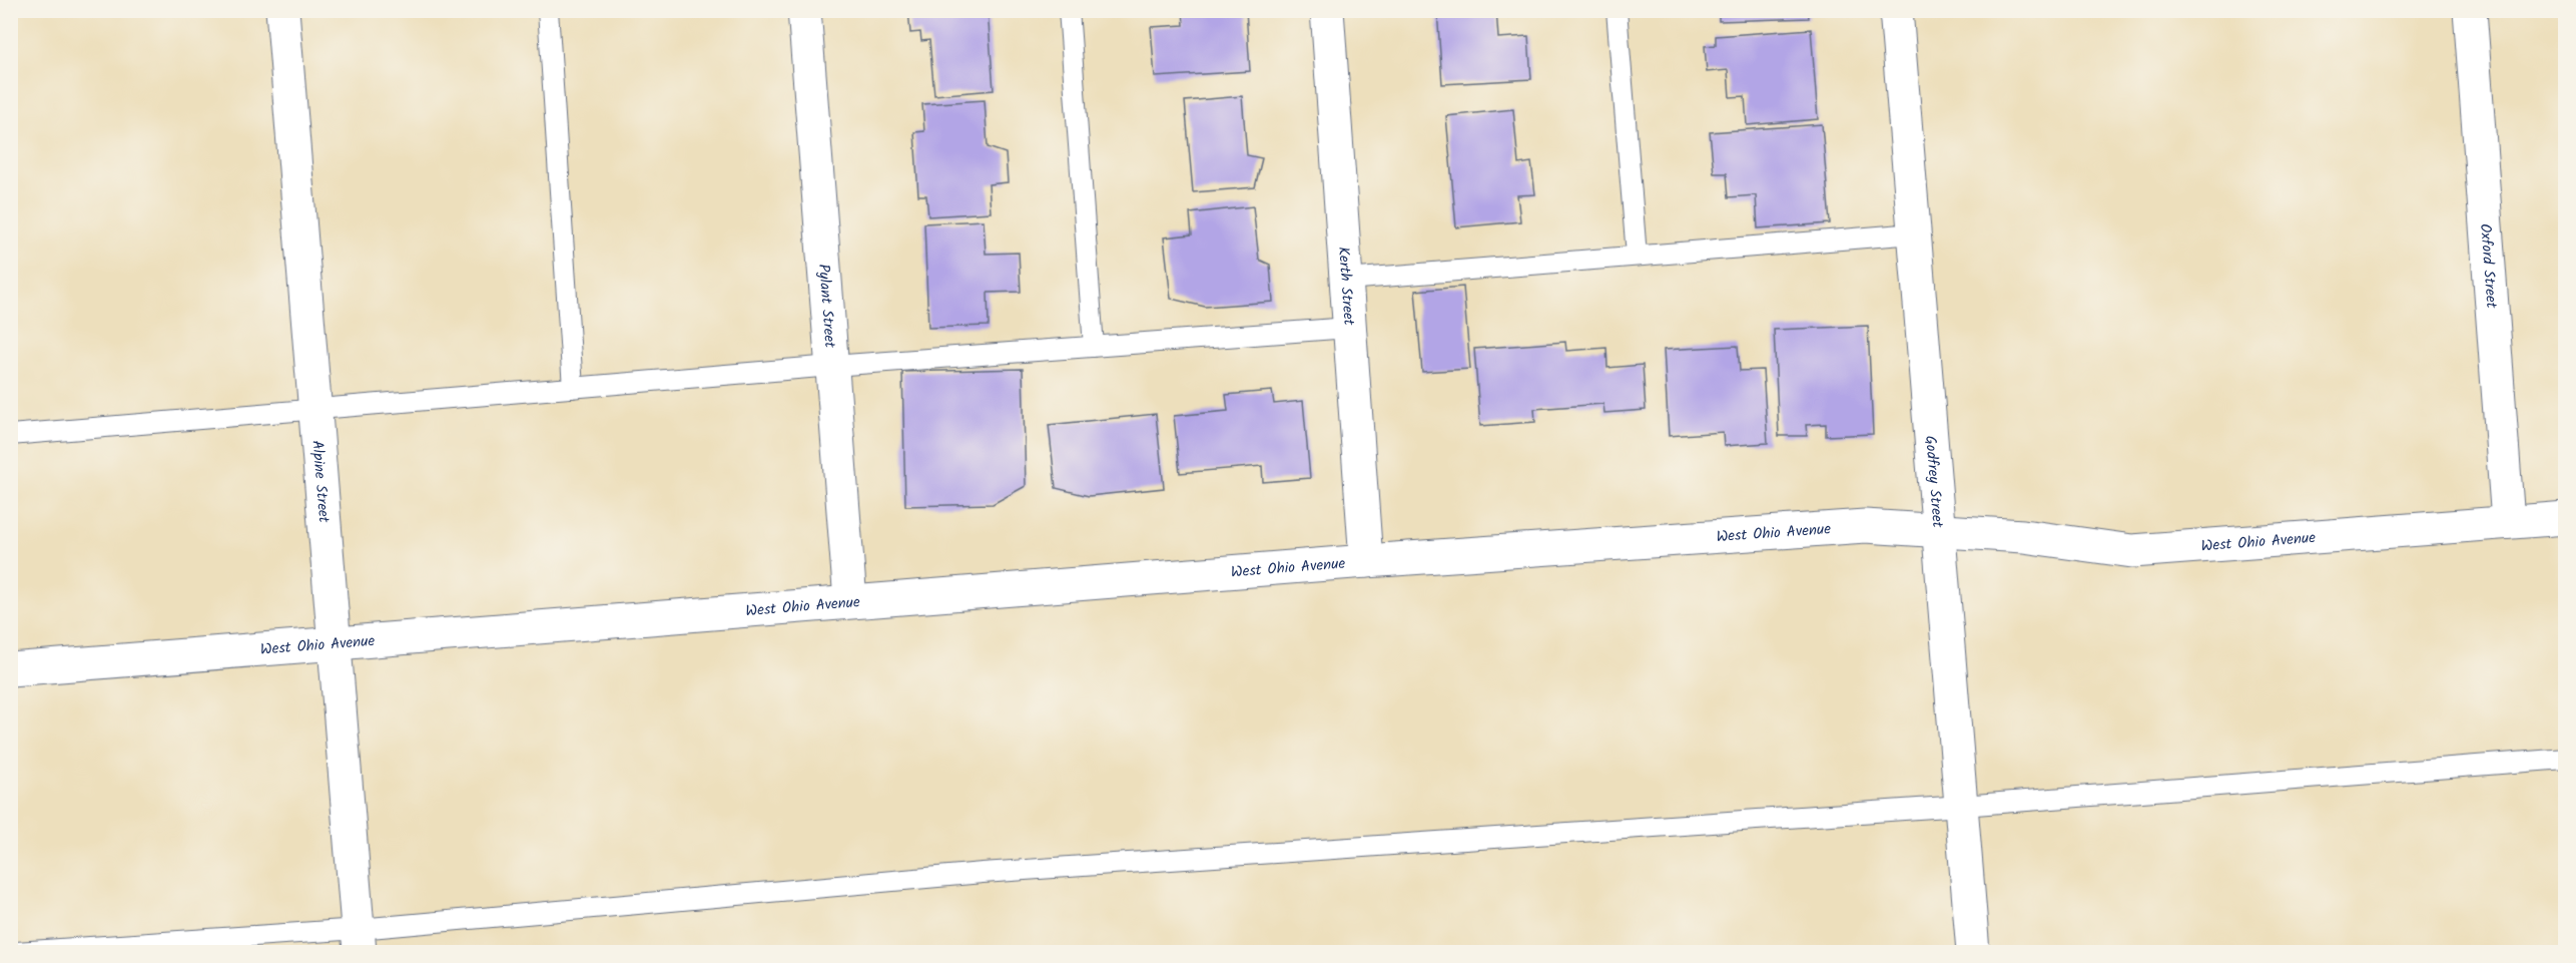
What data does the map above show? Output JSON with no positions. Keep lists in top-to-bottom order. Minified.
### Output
{"streets":{"street":["Oxford Street","Kerth Street","Pylant Street","Alpine Street","Godfrey Street","West Ohio Avenue"]},"crossings":[["Oxford Street","West Ohio Avenue"],["Kerth Street","West Ohio Avenue"],["Pylant Street","West Ohio Avenue"],["Alpine Street","West Ohio Avenue"],["Godfrey Street","West Ohio Avenue"]]}
